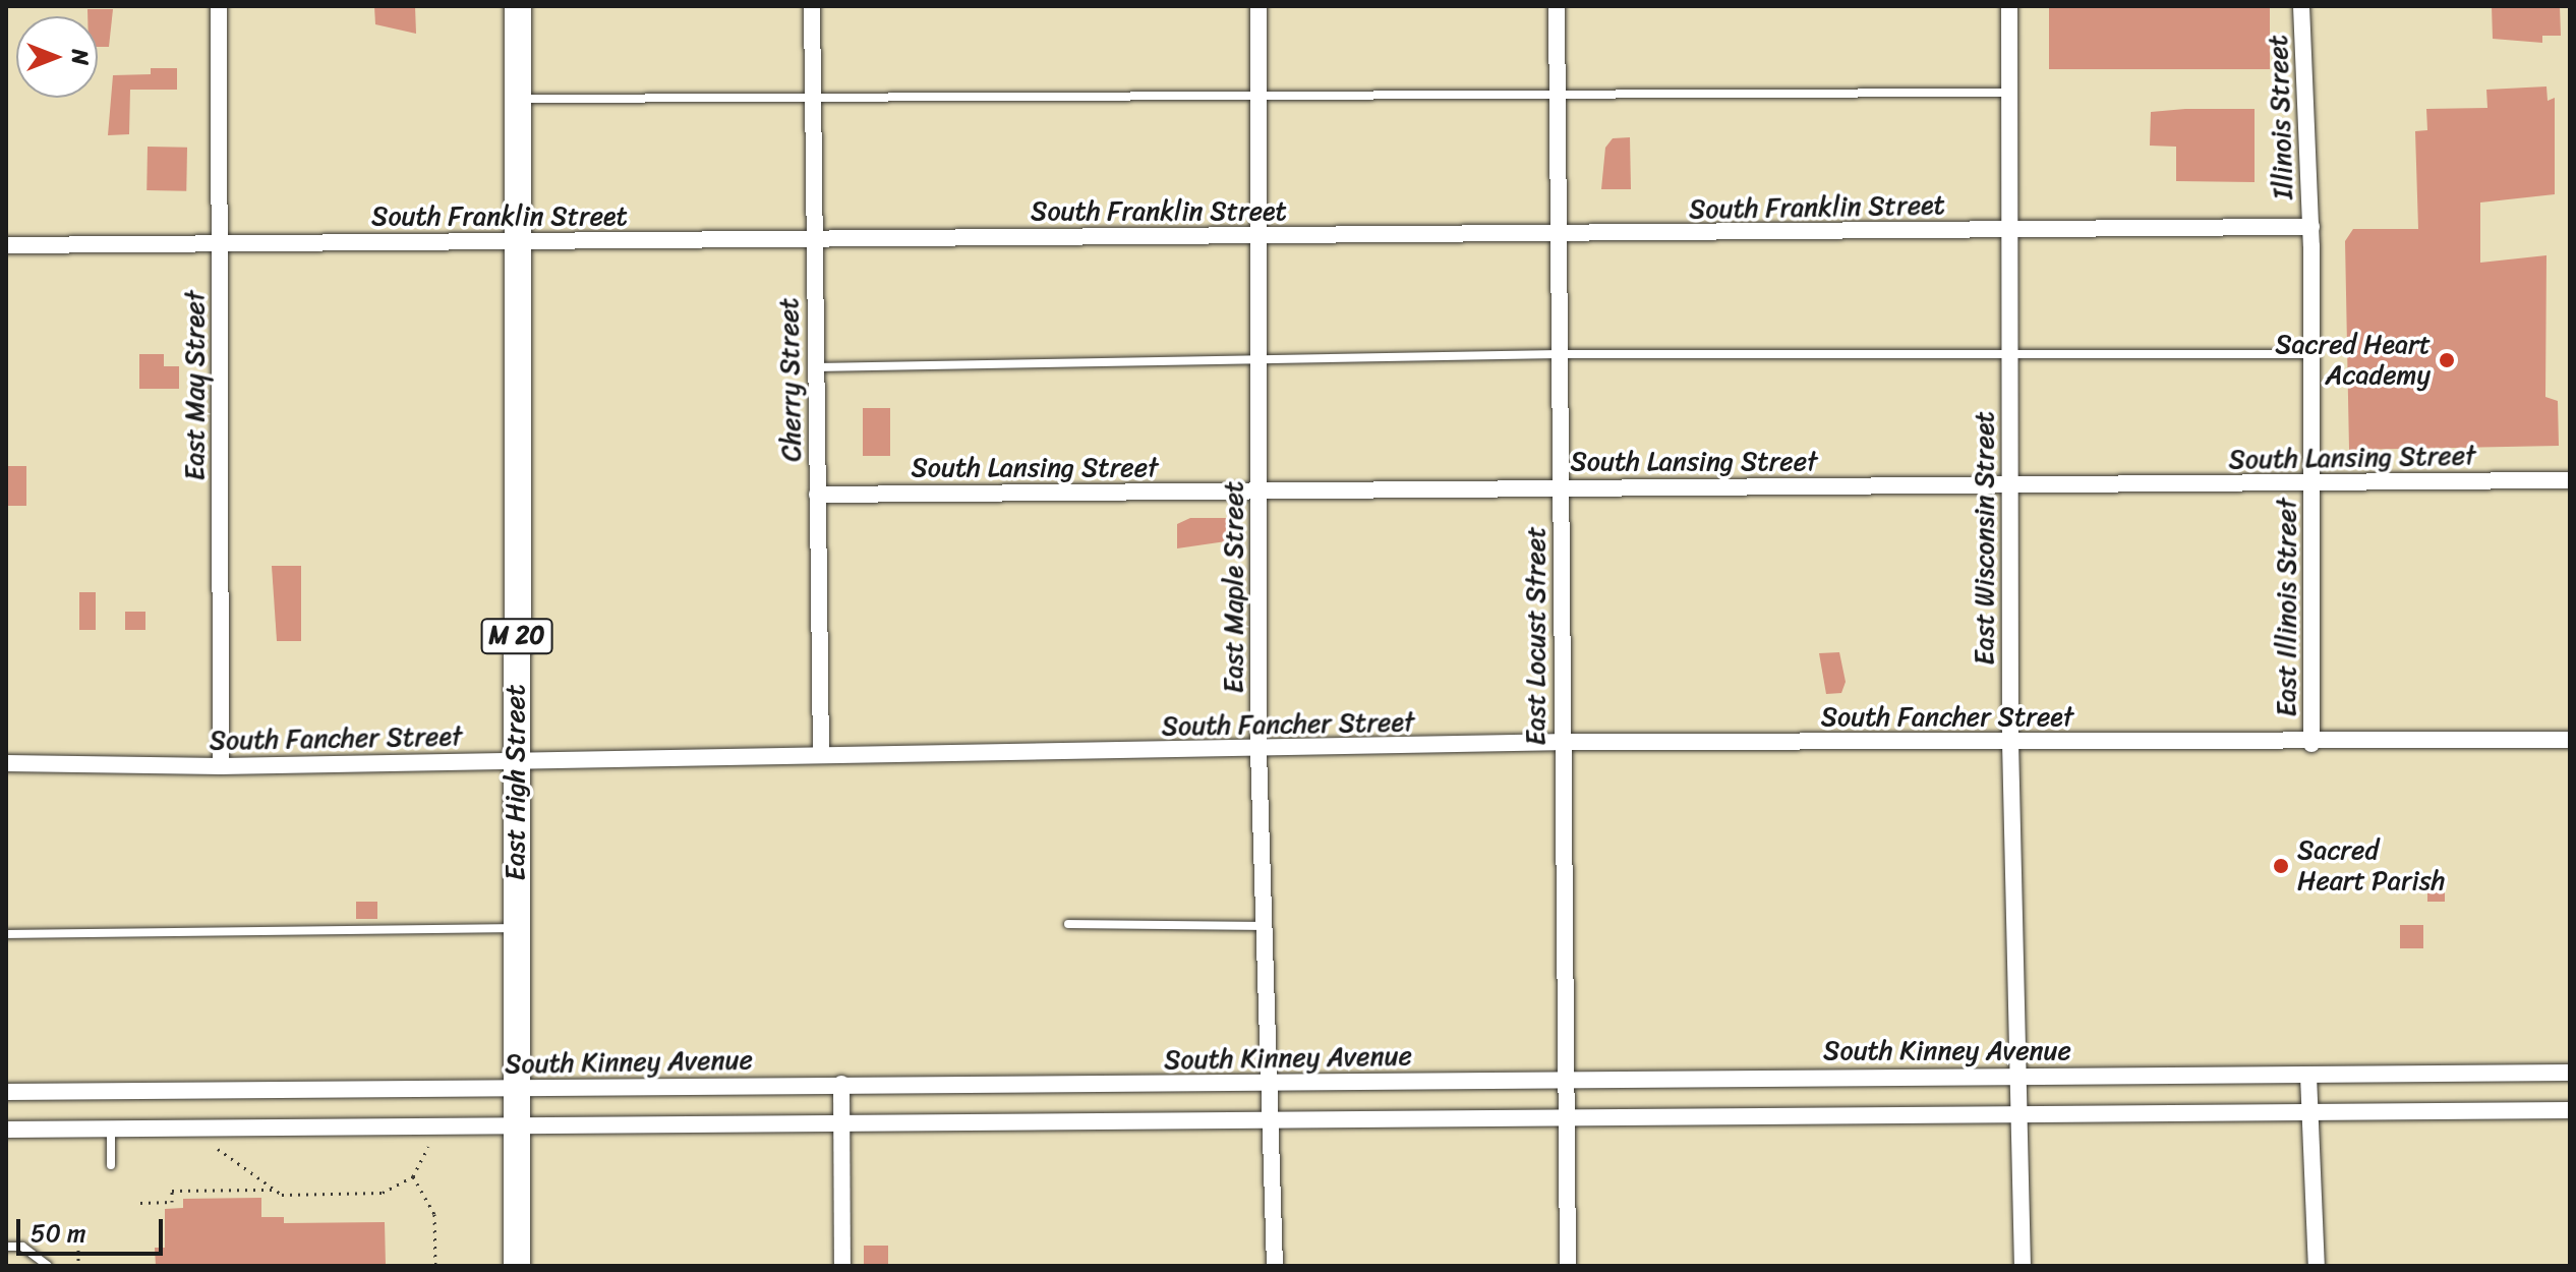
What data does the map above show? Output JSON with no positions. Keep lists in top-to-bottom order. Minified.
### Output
{"streets":{"main road":["M 20","East High Street"],"street":["Illinois Street","South Franklin Street","Cherry Street","East May Street","South Lansing Street","East Wisconsin Street","East Maple Street","East Illinois Street","East Locust Street","South Fancher Street","South Kinney Avenue"]},"crossings":[["Illinois Street","South Franklin Street"],["Illinois Street","East Illinois Street"],["South Franklin Street","Cherry Street"],["South Franklin Street","East May Street"],["South Franklin Street","East Wisconsin Street"],["South Franklin Street","East Maple Street"],["South Franklin Street","East Illinois Street"],["South Franklin Street","East Locust Street"],["South Franklin Street","East High Street"],["Cherry Street","South Lansing Street"],["Cherry Street","South Fancher Street"],["East May Street","South Fancher Street"],["South Lansing Street","East Wisconsin Street"],["South Lansing Street","East Maple Street"],["South Lansing Street","East Illinois Street"],["South Lansing Street","East Locust Street"],["East Wisconsin Street","South Fancher Street"],["East Wisconsin Street","South Kinney Avenue"],["East Maple Street","South Fancher Street"],["East Maple Street","South Kinney Avenue"],["East Illinois Street","South Fancher Street"],["East Locust Street","South Fancher Street"],["East Locust Street","South Kinney Avenue"],["South Fancher Street","East High Street"],["East High Street","South Kinney Avenue"]],"places":["Sacred Heart Academy","Sacred Heart Parish"],"scale_bar":"50 m","north":"right"}
